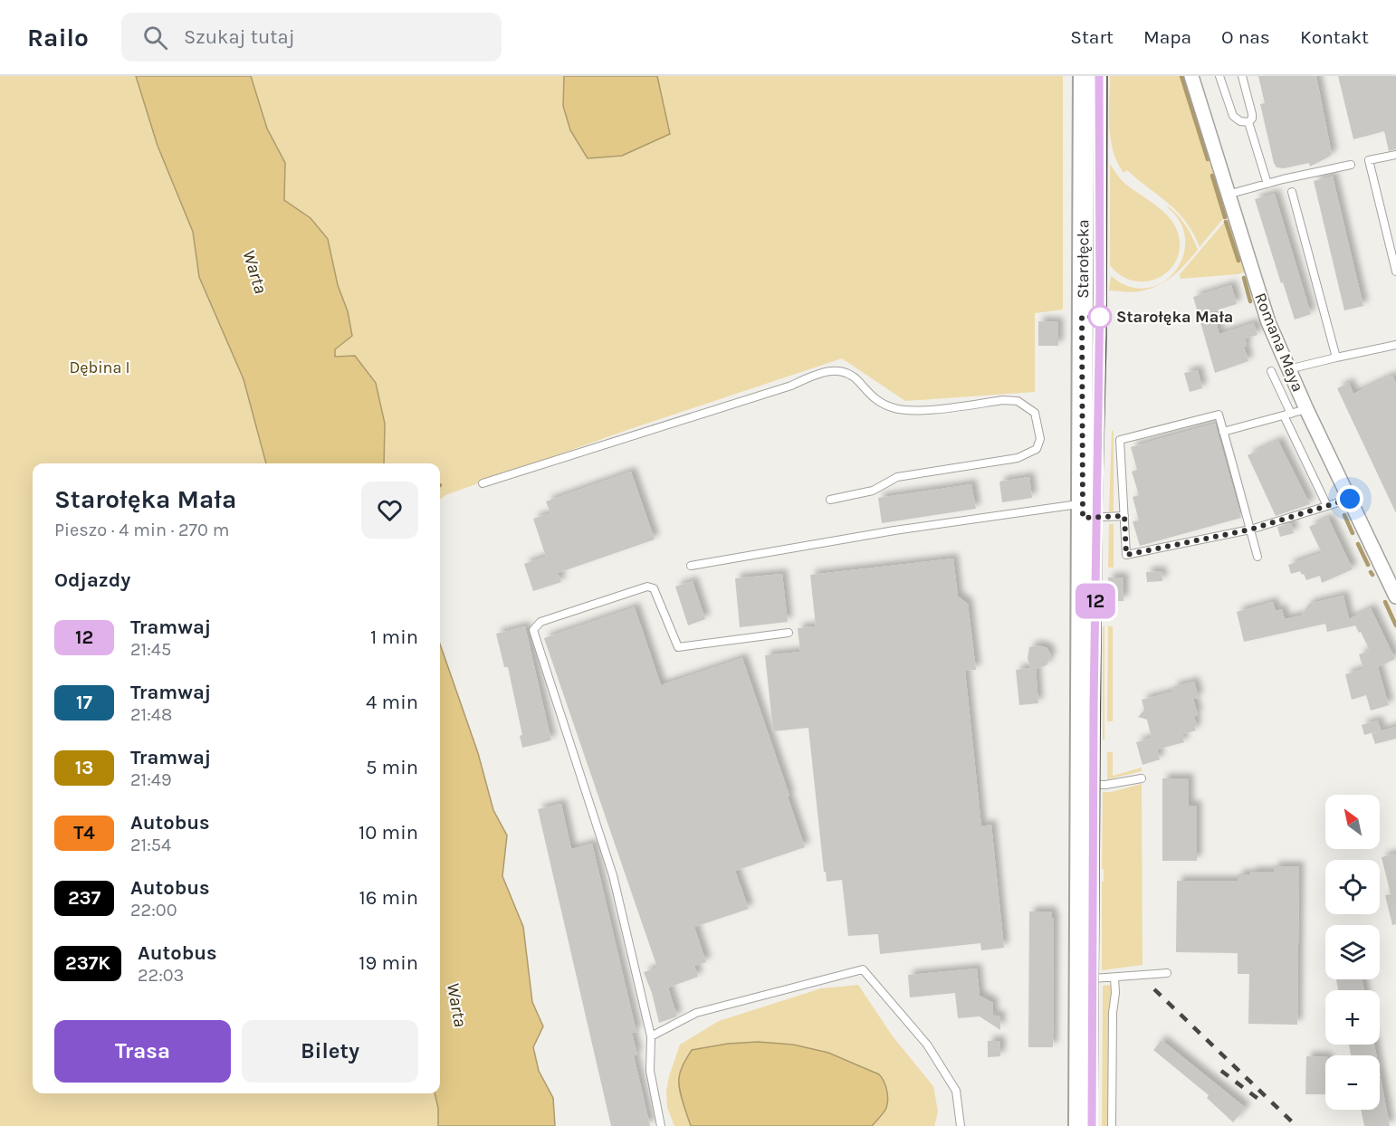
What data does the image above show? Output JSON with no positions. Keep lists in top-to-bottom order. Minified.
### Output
{"streets":{"street":["Starołęcka","Romana Maya"]},"water":["Warta"],"parks":["Dębina I"],"places":["Starołęka Mała"],"lines":["tram line 12"],"north":"top left","page":{"header":"Railo","search":"Szukaj tutaj","nav":["Start","Mapa","O nas","Kontakt"],"on_map":"12","heading":[["Starołęka Mała","Pieszo · 4 min · 270 m"],"Odjazdy"],"list":[{"mark":"12","name":"Tramwaj","note":"21:45","value":"1 min"},{"mark":"17","name":"Tramwaj","note":"21:48","value":"4 min"},{"mark":"13","name":"Tramwaj","note":"21:49","value":"5 min"},{"mark":"T4","name":"Autobus","note":"21:54","value":"10 min"},{"mark":"237","name":"Autobus","note":"22:00","value":"16 min"},{"mark":"237K","name":"Autobus","note":"22:03","value":"19 min"}],"map_buttons":["+","−"],"buttons":["Trasa","Bilety"]}}
